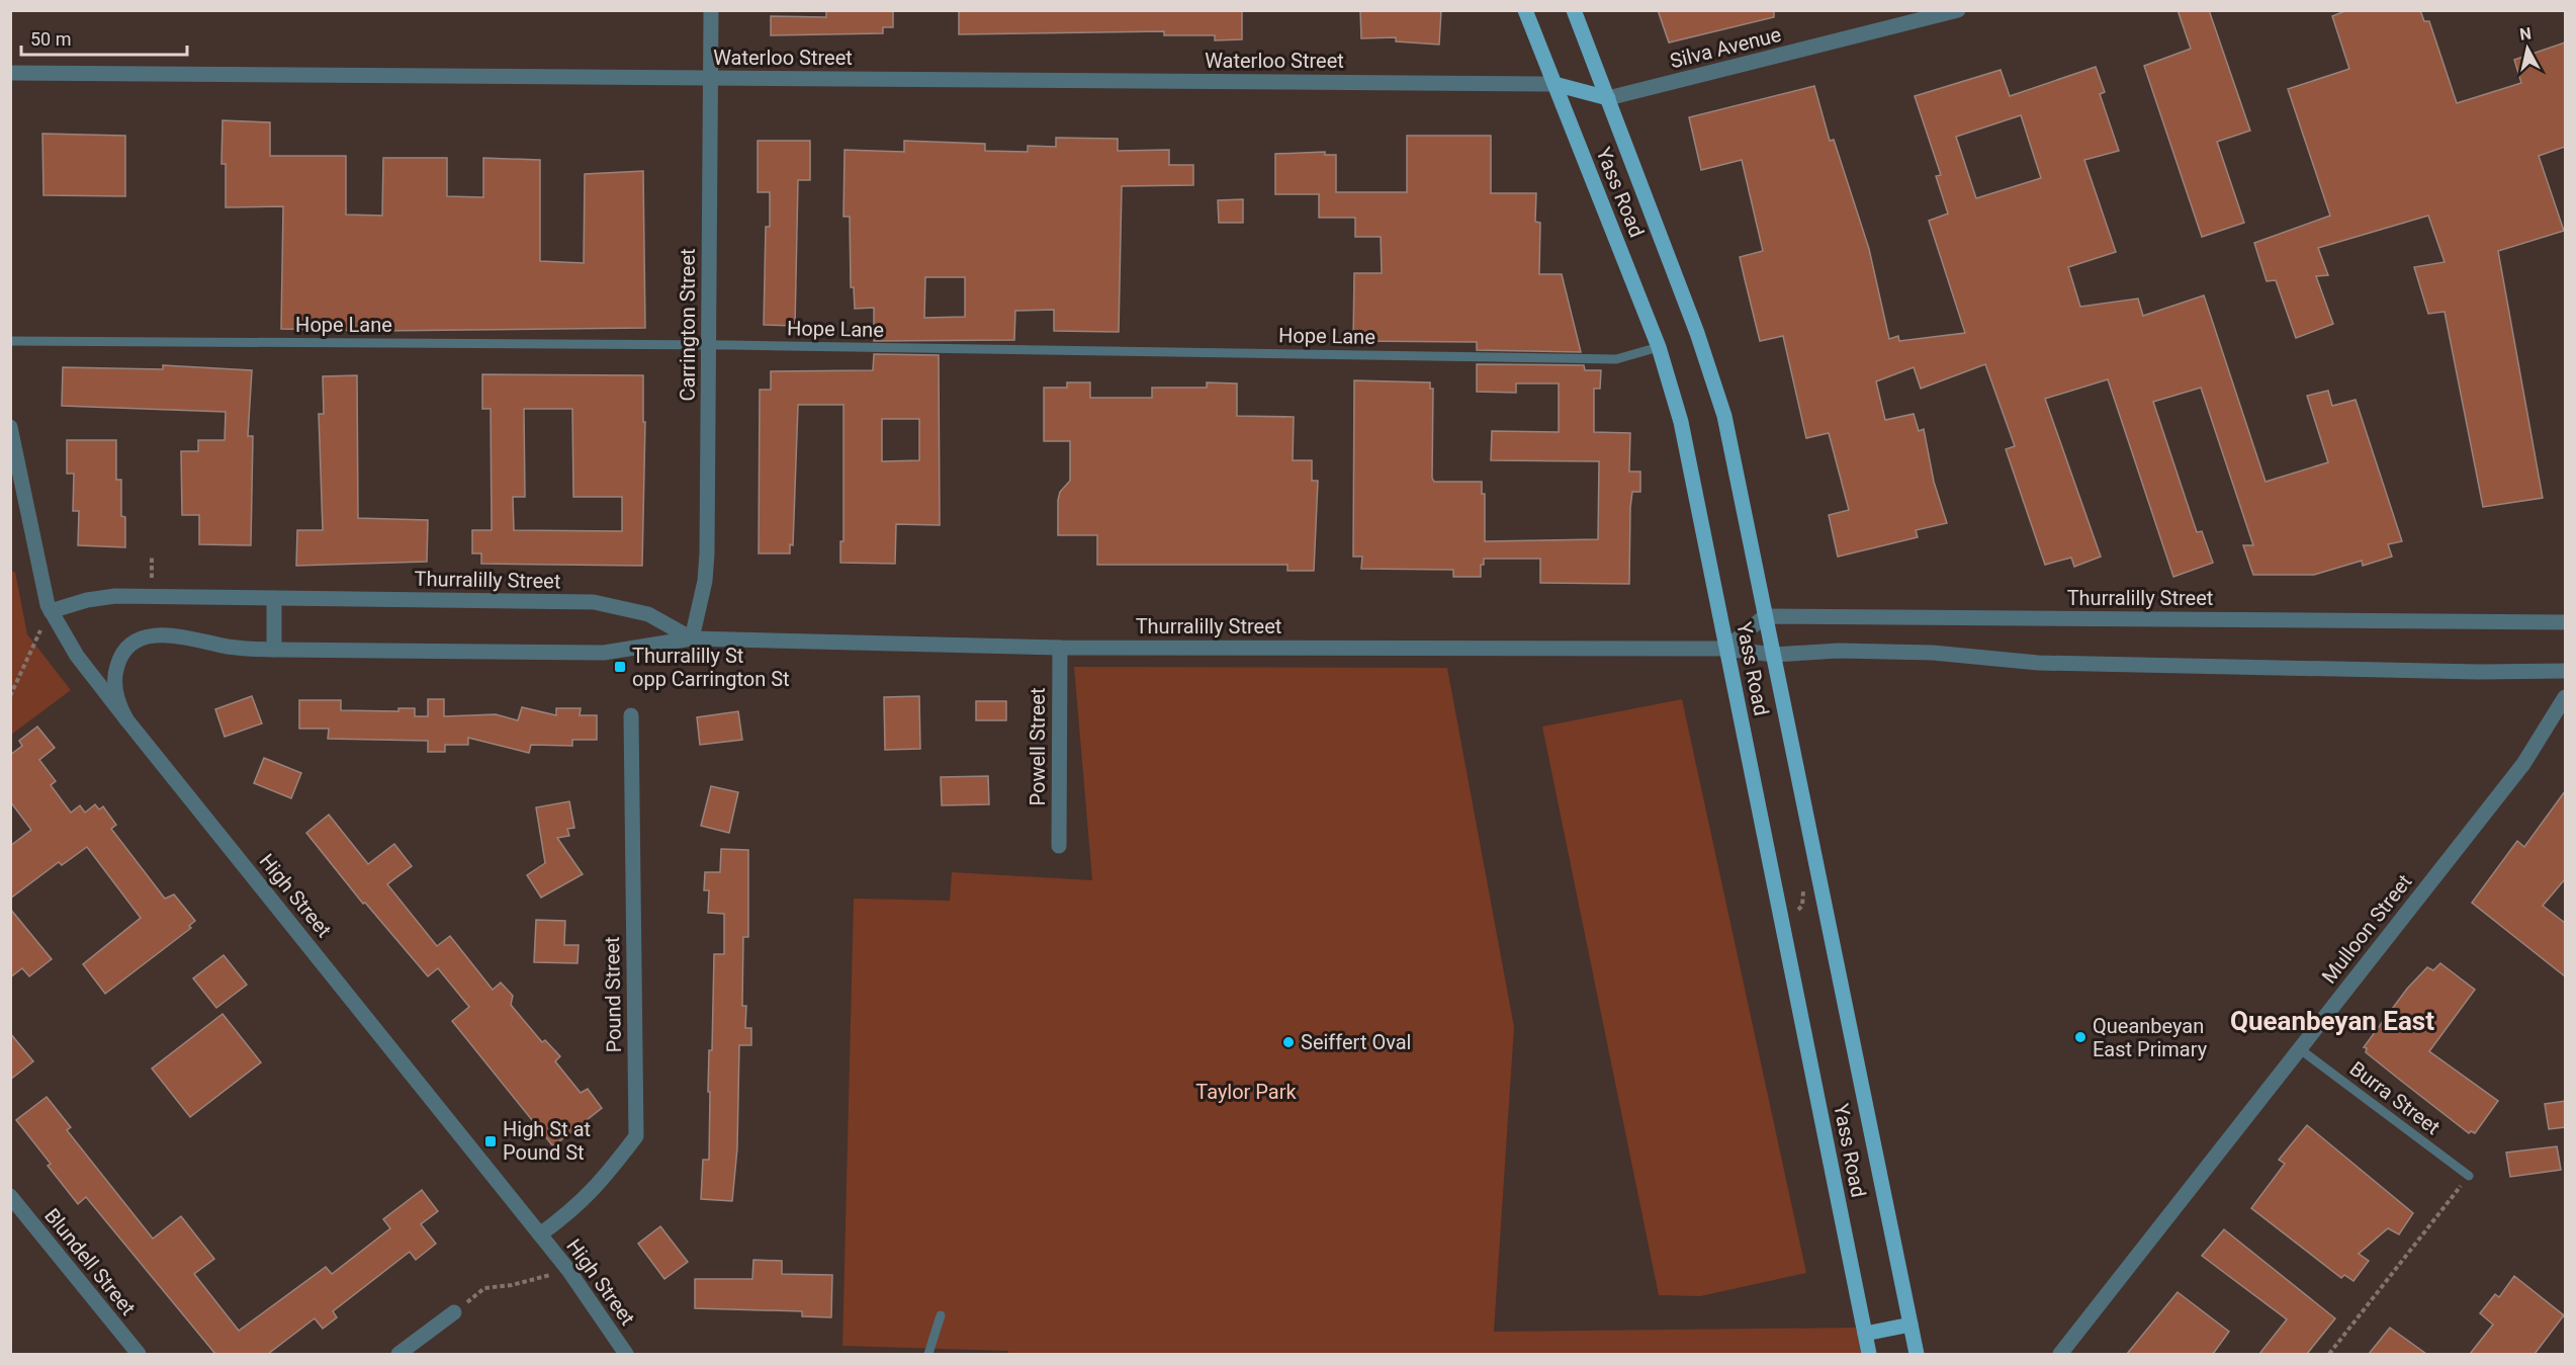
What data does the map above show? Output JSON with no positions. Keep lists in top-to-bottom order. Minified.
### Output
{"streets":{"main road":["Yass Road"],"street":["Silva Avenue","Waterloo Street","Carrington Street","Thurralilly Street","Powell Street","High Street","Mulloon Street","Pound Street","Blundell Street"],"lane":["Hope Lane","Burra Street"]},"crossings":[["Silva Avenue","Yass Road"],["Waterloo Street","Yass Road"],["Waterloo Street","Carrington Street"],["Yass Road","Hope Lane"],["Yass Road","Thurralilly Street"],["Hope Lane","Carrington Street"],["Carrington Street","Thurralilly Street"],["Thurralilly Street","Powell Street"],["Thurralilly Street","High Street"],["High Street","Pound Street"],["Mulloon Street","Burra Street"]],"districts":["Queanbeyan East"],"parks":["Taylor Park"],"places":{"transit":["Thurralilly St opp Carrington St","High St at Pound St"],"other":["Queanbeyan East Primary","Seiffert Oval"]},"scale_bar":"50 m","north":"top"}
